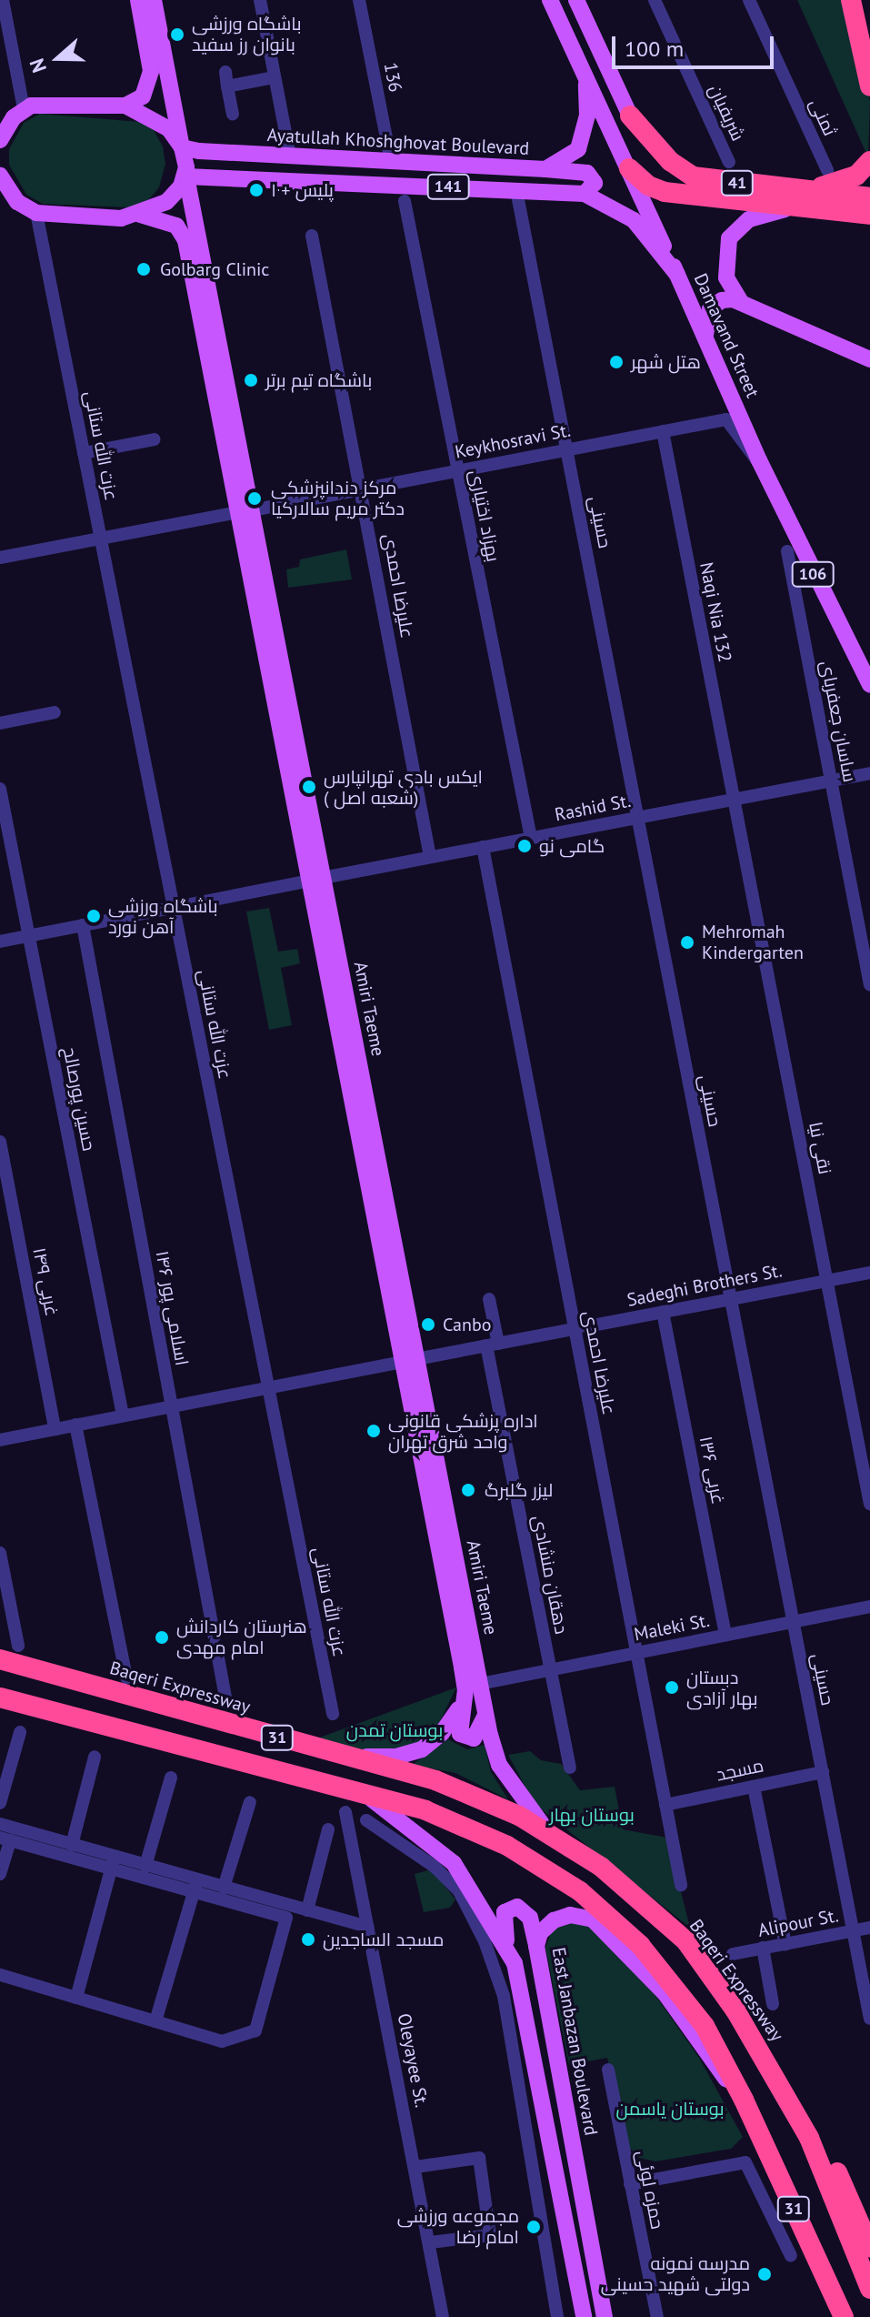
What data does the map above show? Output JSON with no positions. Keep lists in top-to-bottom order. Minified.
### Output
{"streets":{"highway":["41","Baqeri Expressway","31"],"main road":["Ayatullah Khoshghovat Boulevard","141","Damavand Street","106","Amiri Taeme","East Janbazan Boulevard"],"street":["136","شریفیان","ثمنی","Keykhosravi St.","عزت الله ستانی","بهزاد اختیاری","حسینی","علیرضا احمدی","Naqi Nia 132","ساسان جعفربای","Rashid St.","حسین پورصالح","نقی نیا","۱۴۹ غربی","Sadeghi Brothers St.","۱۴۶ اسلامی پور","۱۳۶ غربی","دهقان منشادی","Maleki St.","مسجد","Alipour St.","Oleyayee St.","حمزه لوئی"]},"crossings":[["136","Ayatullah Khoshghovat Boulevard"],["Ayatullah Khoshghovat Boulevard","Damavand Street"],["Ayatullah Khoshghovat Boulevard","Amiri Taeme"],["41","Damavand Street"],["141","Damavand Street"],["141","حسینی"],["141","Amiri Taeme"],["Damavand Street","Keykhosravi St."],["Keykhosravi St.","عزت الله ستانی"],["Keykhosravi St.","بهزاد اختیاری"],["Keykhosravi St.","حسینی"],["Keykhosravi St.","علیرضا احمدی"],["Keykhosravi St.","Naqi Nia 132"],["Keykhosravi St.","Amiri Taeme"],["عزت الله ستانی","Rashid St."],["عزت الله ستانی","Sadeghi Brothers St."],["بهزاد اختیاری","Rashid St."],["حسینی","Rashid St."],["حسینی","Sadeghi Brothers St."],["حسینی","Maleki St."],["حسینی","مسجد"],["حسینی","Alipour St."],["علیرضا احمدی","Rashid St."],["علیرضا احمدی","Sadeghi Brothers St."],["علیرضا احمدی","Maleki St."],["علیرضا احمدی","مسجد"],["Naqi Nia 132","Rashid St."],["Naqi Nia 132","نقی نیا"],["ساسان جعفربای","Rashid St."],["Rashid St.","Amiri Taeme"],["Rashid St.","حسین پورصالح"],["Rashid St.","نقی نیا"],["Rashid St.","۱۴۶ اسلامی پور"],["Amiri Taeme","Sadeghi Brothers St."],["Amiri Taeme","Maleki St."],["Amiri Taeme","Baqeri Expressway"],["حسین پورصالح","Sadeghi Brothers St."],["نقی نیا","Sadeghi Brothers St."],["۱۴۹ غربی","Sadeghi Brothers St."],["Sadeghi Brothers St.","۱۴۶ اسلامی پور"],["Sadeghi Brothers St.","۱۳۶ غربی"],["Sadeghi Brothers St.","دهقان منشادی"],["۱۳۶ غربی","Maleki St."],["دهقان منشادی","Maleki St."],["31","East Janbazan Boulevard"]],"parks":["بوستان تمدن","بوستان بهار","بوستان یاسمن"],"places":["باشگاه ورزشی بانوان رز سفید","پلیس +١٠","Golbarg Clinic","هتل شهر","باشگاه تیم برتر","مرکز دندانپزشکی دکتر مریم سالارکیا","ایکس بادی تهرانپارس ( شعبه اصل)","گامی نو","باشگاه ورزشی آهن نورد","Mehromah Kindergarten","Canbo","اداره پزشكی قانونی واحد شرق تهران","لیزر گلبرگ","هنرستان کاردانش امام مهدی","دبستان بهار آزادی","مسجد الساجدین","مجموعه ورزشی امام رضا","مدرسه نمونه دولتی شهید حسینی"],"scale_bar":"100 m","north":"left"}
